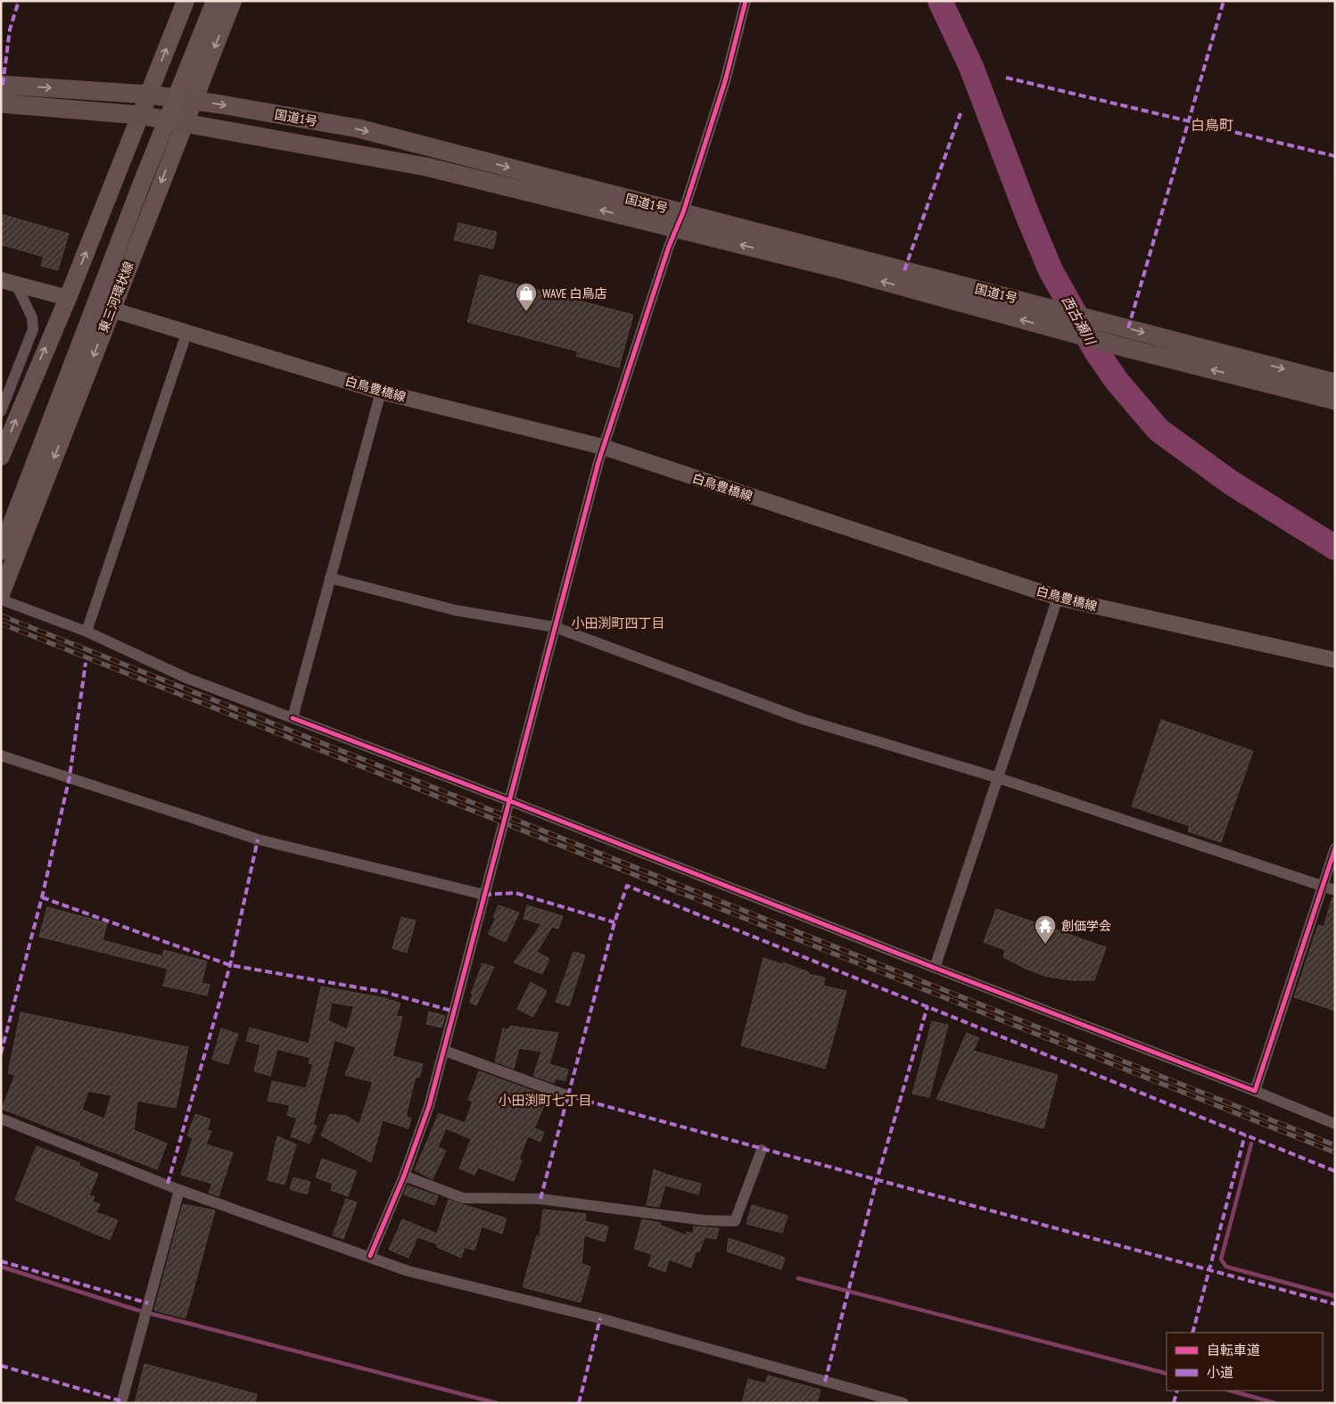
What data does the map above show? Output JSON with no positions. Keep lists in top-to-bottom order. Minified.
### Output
{"streets":{"highway":["国道1号"],"main road":["東三河環状線","白鳥豊橋線"]},"crossings":[["国道1号","東三河環状線"],["東三河環状線","白鳥豊橋線"]],"districts":["白鳥町","小田渕町四丁目","小田渕町七丁目"],"water":["西古瀬川"],"places":{"shop":["WAVE 白鳥店"],"temple":["創価学会"]},"legend":["自転車道","小道"]}
